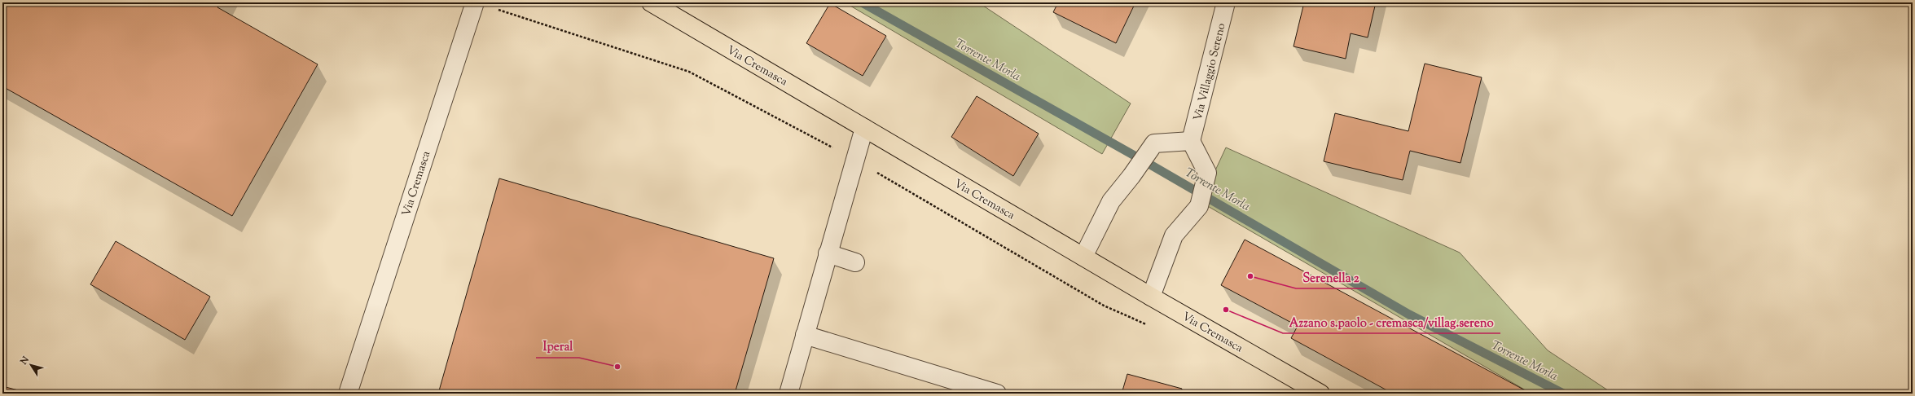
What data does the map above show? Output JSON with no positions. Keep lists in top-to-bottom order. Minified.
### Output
{"streets":{"main road":["Via Cremasca"],"street":["Via Villaggio Sereno"]},"water":["Torrente Morla"],"places":["Serenella 2","Azzano s.paolo - cremasca/villag.sereno","Iperal"],"north":"top left"}
